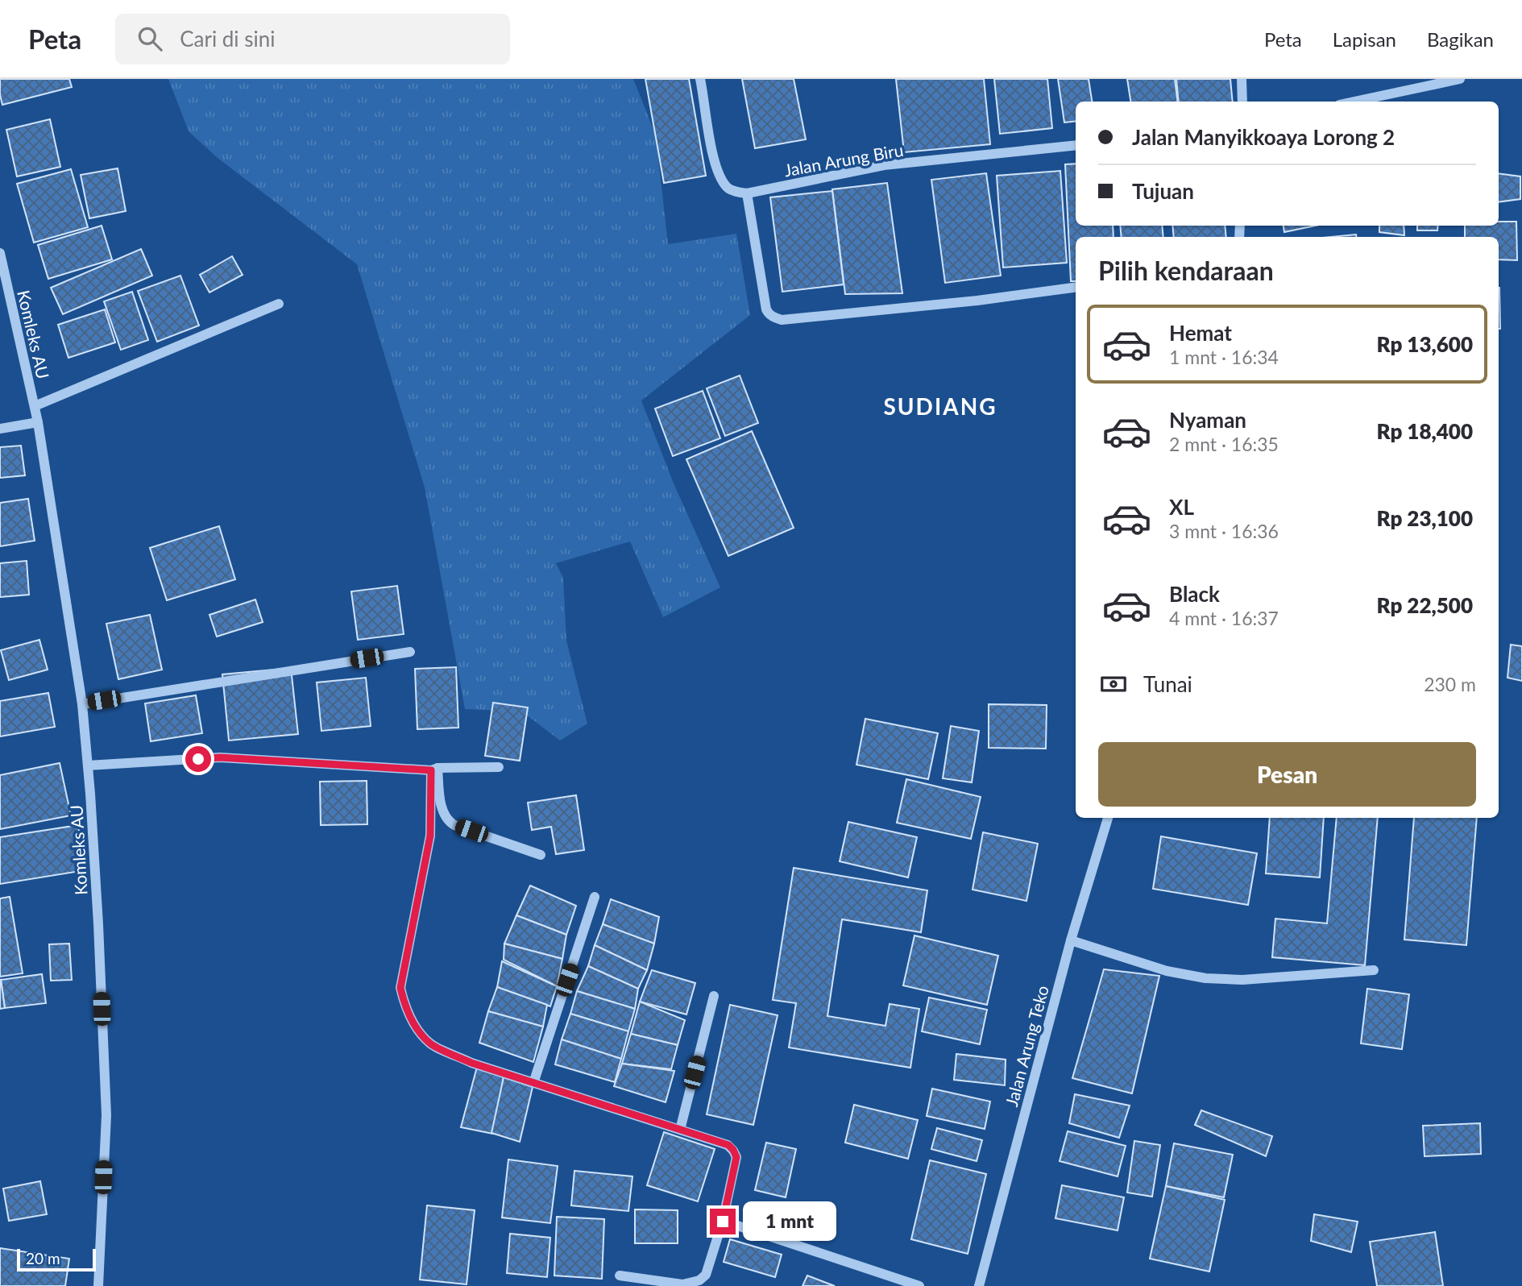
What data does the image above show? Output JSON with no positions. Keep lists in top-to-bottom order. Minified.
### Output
{"streets":{"street":["Jalan Arung Biru","Komleks AU","Jalan Arung Teko"]},"districts":["SUDIANG"],"scale_bar":"20 m","page":{"header":"Peta","search":"Cari di sini","nav":["Peta","Lapisan","Bagikan"],"banner":["Jalan Manyikkoaya Lorong 2","Tujuan"],"heading":"Pilih kendaraan","list":[{"name":"Hemat","note":"1 mnt · 16:34","value":"Rp 13,600"},{"name":"Nyaman","note":"2 mnt · 16:35","value":"Rp 18,400"},{"name":"XL","note":"3 mnt · 16:36","value":"Rp 23,100"},{"name":"Black","note":"4 mnt · 16:37","value":"Rp 22,500"}],"pay":["Tunai","230 m"],"buttons":"Pesan","bubble":"1 mnt","scale":"20 m"}}
